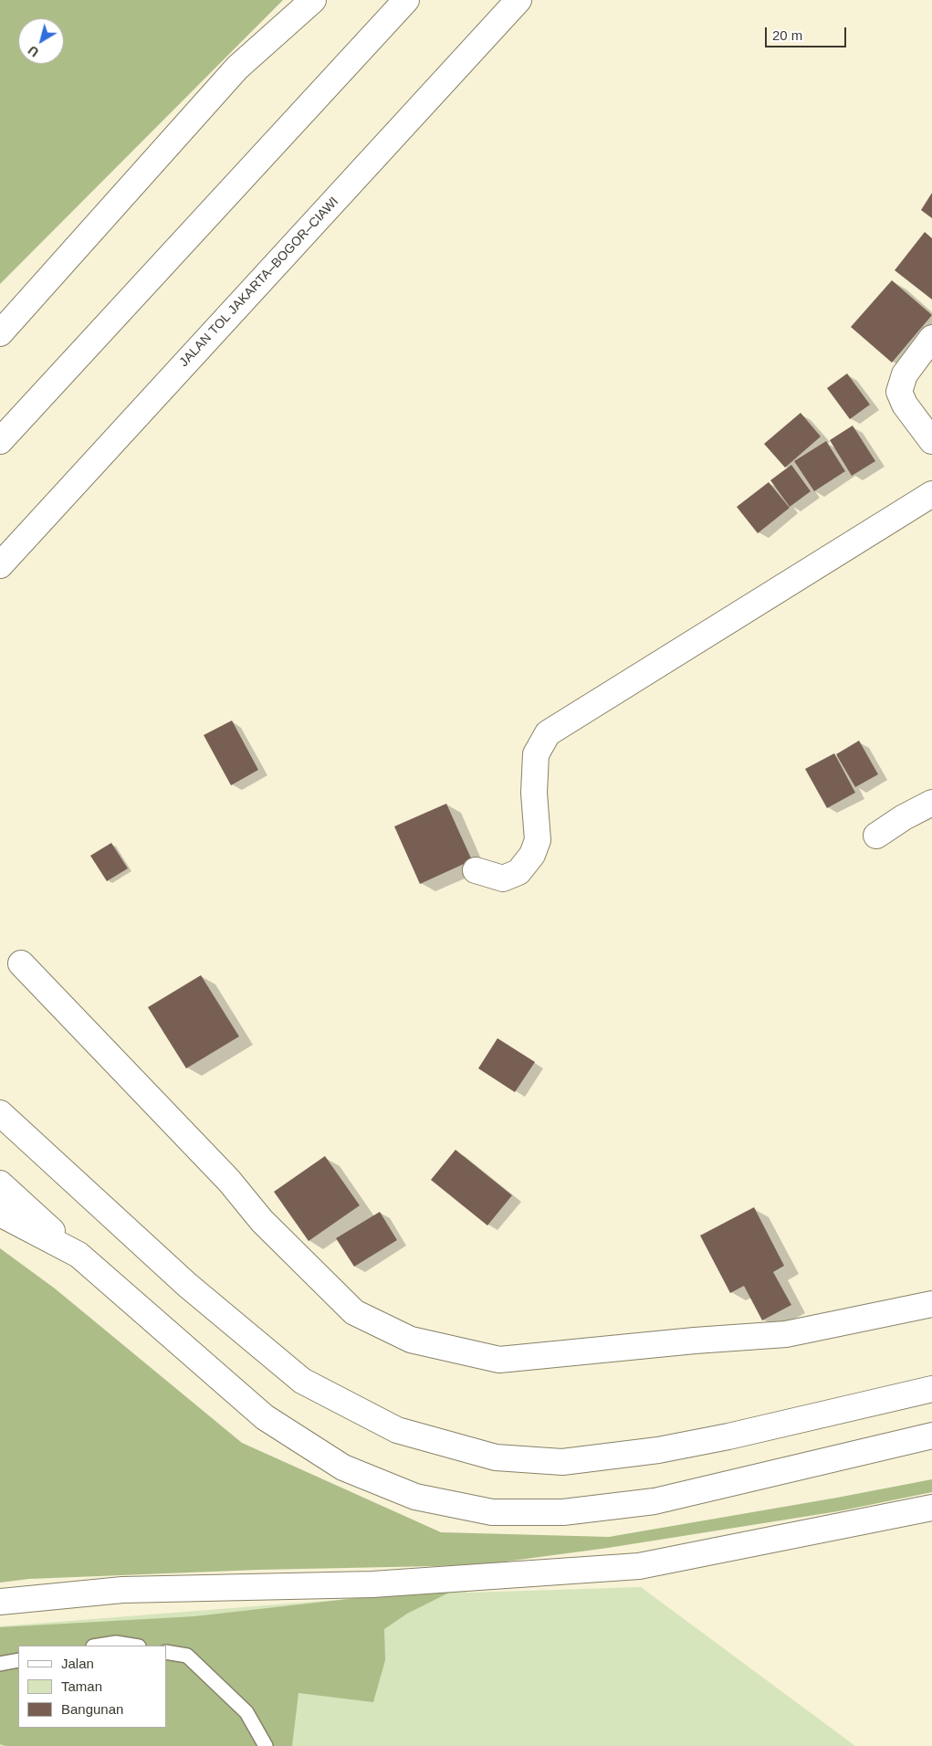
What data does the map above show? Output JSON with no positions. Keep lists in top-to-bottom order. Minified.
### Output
{"streets":{"main road":["JALAN TOL JAKARTA–BOGOR–CIAWI"]},"legend":["Jalan","Taman","Bangunan"],"scale_bar":"20 m","north":"bottom left"}
